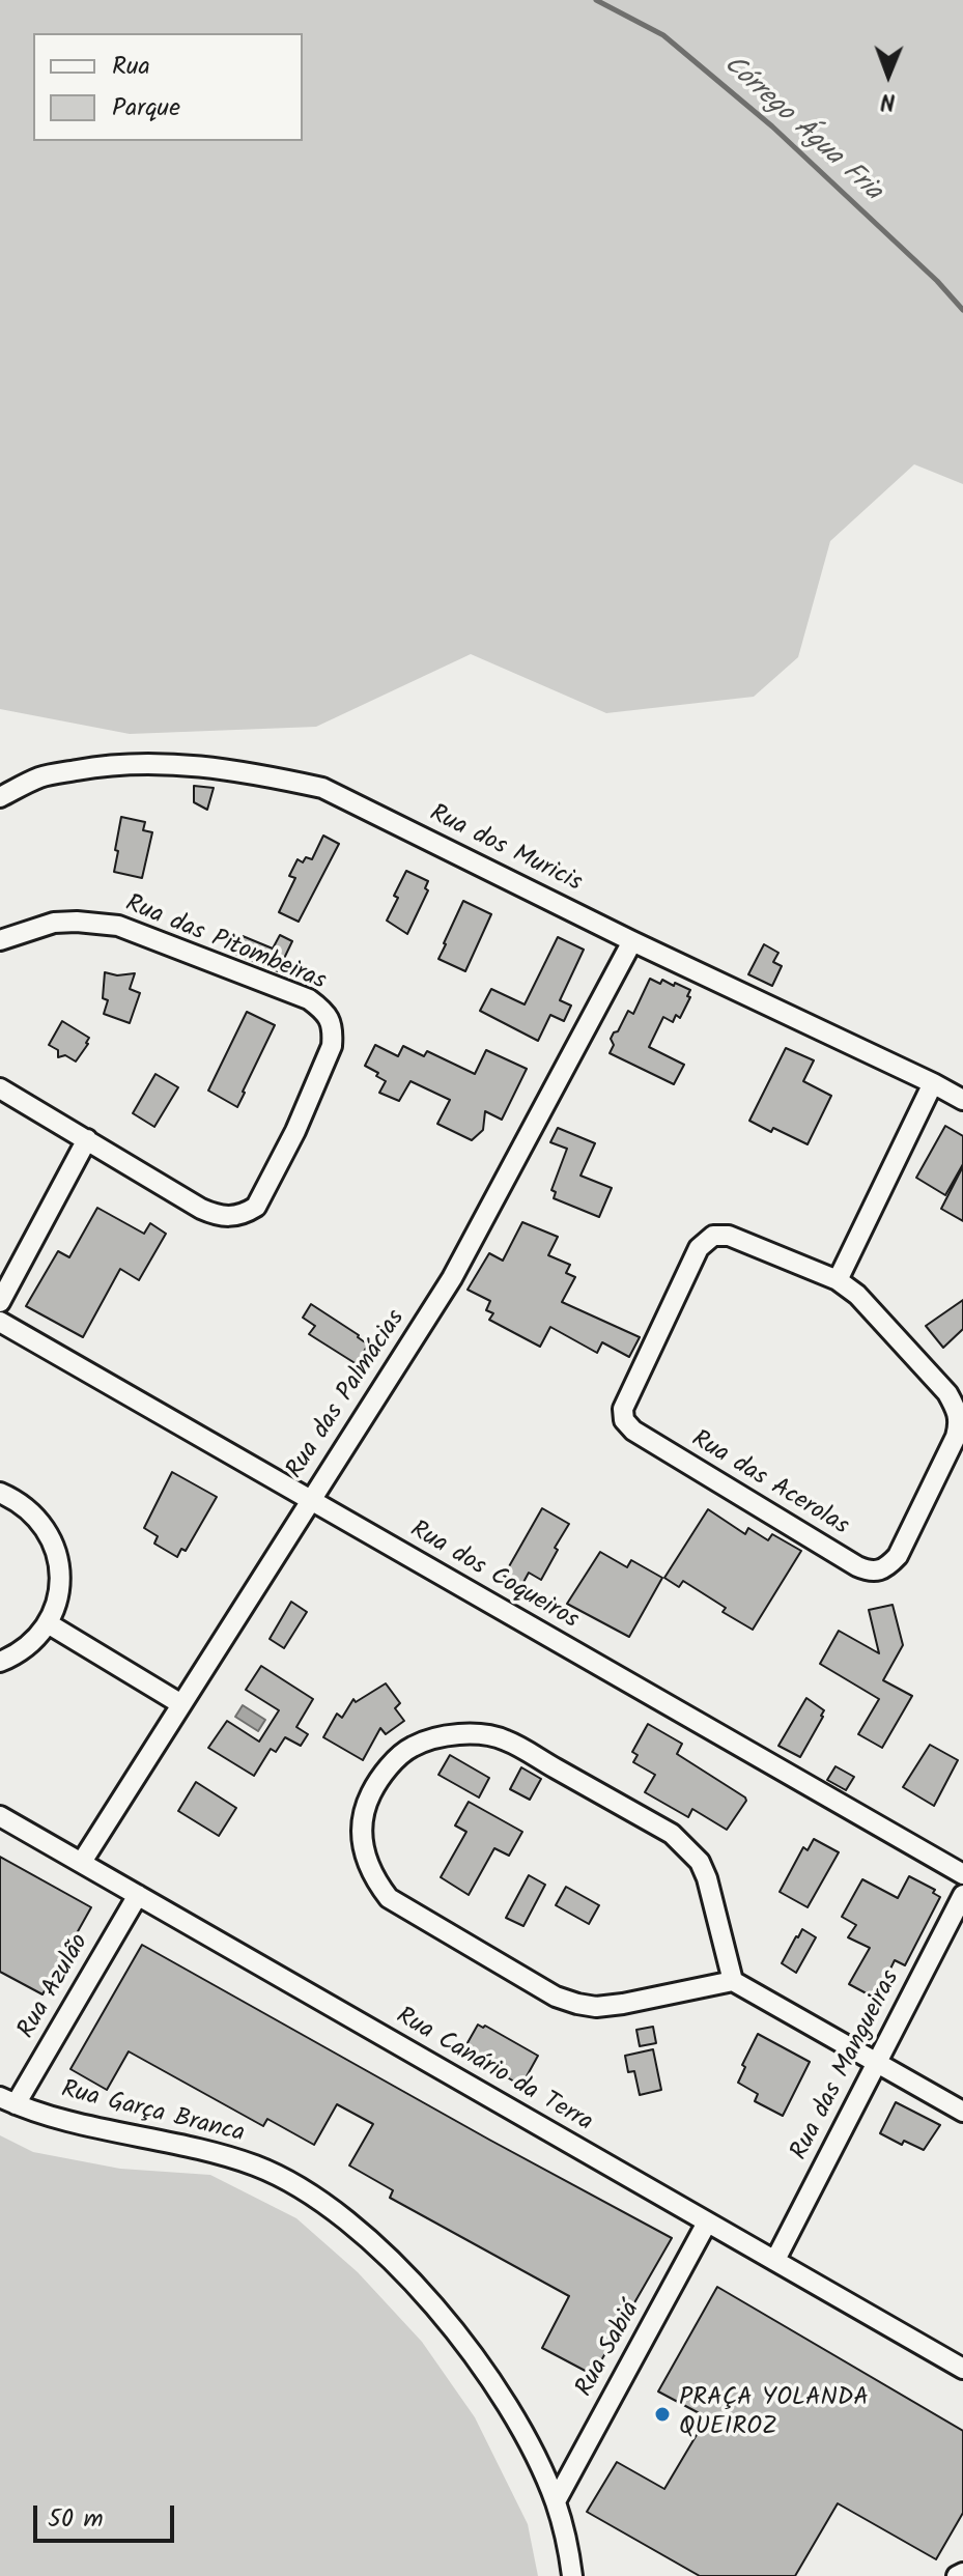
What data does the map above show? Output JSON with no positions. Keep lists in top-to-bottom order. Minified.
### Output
{"streets":{"street":["Rua dos Muricis","Rua das Pitombeiras","Rua das Palmácias","Rua das Acerolas","Rua dos Coqueiros","Rua Azulão","Rua das Mangueiras","Rua Canário da Terra","Rua Garça Branca","Rua Sabiá"]},"crossings":[["Rua dos Muricis","Rua das Palmácias"],["Rua das Palmácias","Rua dos Coqueiros"],["Rua das Palmácias","Rua Canário da Terra"],["Rua Azulão","Rua Canário da Terra"],["Rua Azulão","Rua Garça Branca"],["Rua das Mangueiras","Rua Canário da Terra"],["Rua Canário da Terra","Rua Sabiá"],["Rua Garça Branca","Rua Sabiá"]],"water":["Córrego Água Fria"],"places":["PRAÇA YOLANDA QUEIROZ"],"legend":["Rua","Parque"],"scale_bar":"50 m","north":"bottom"}
